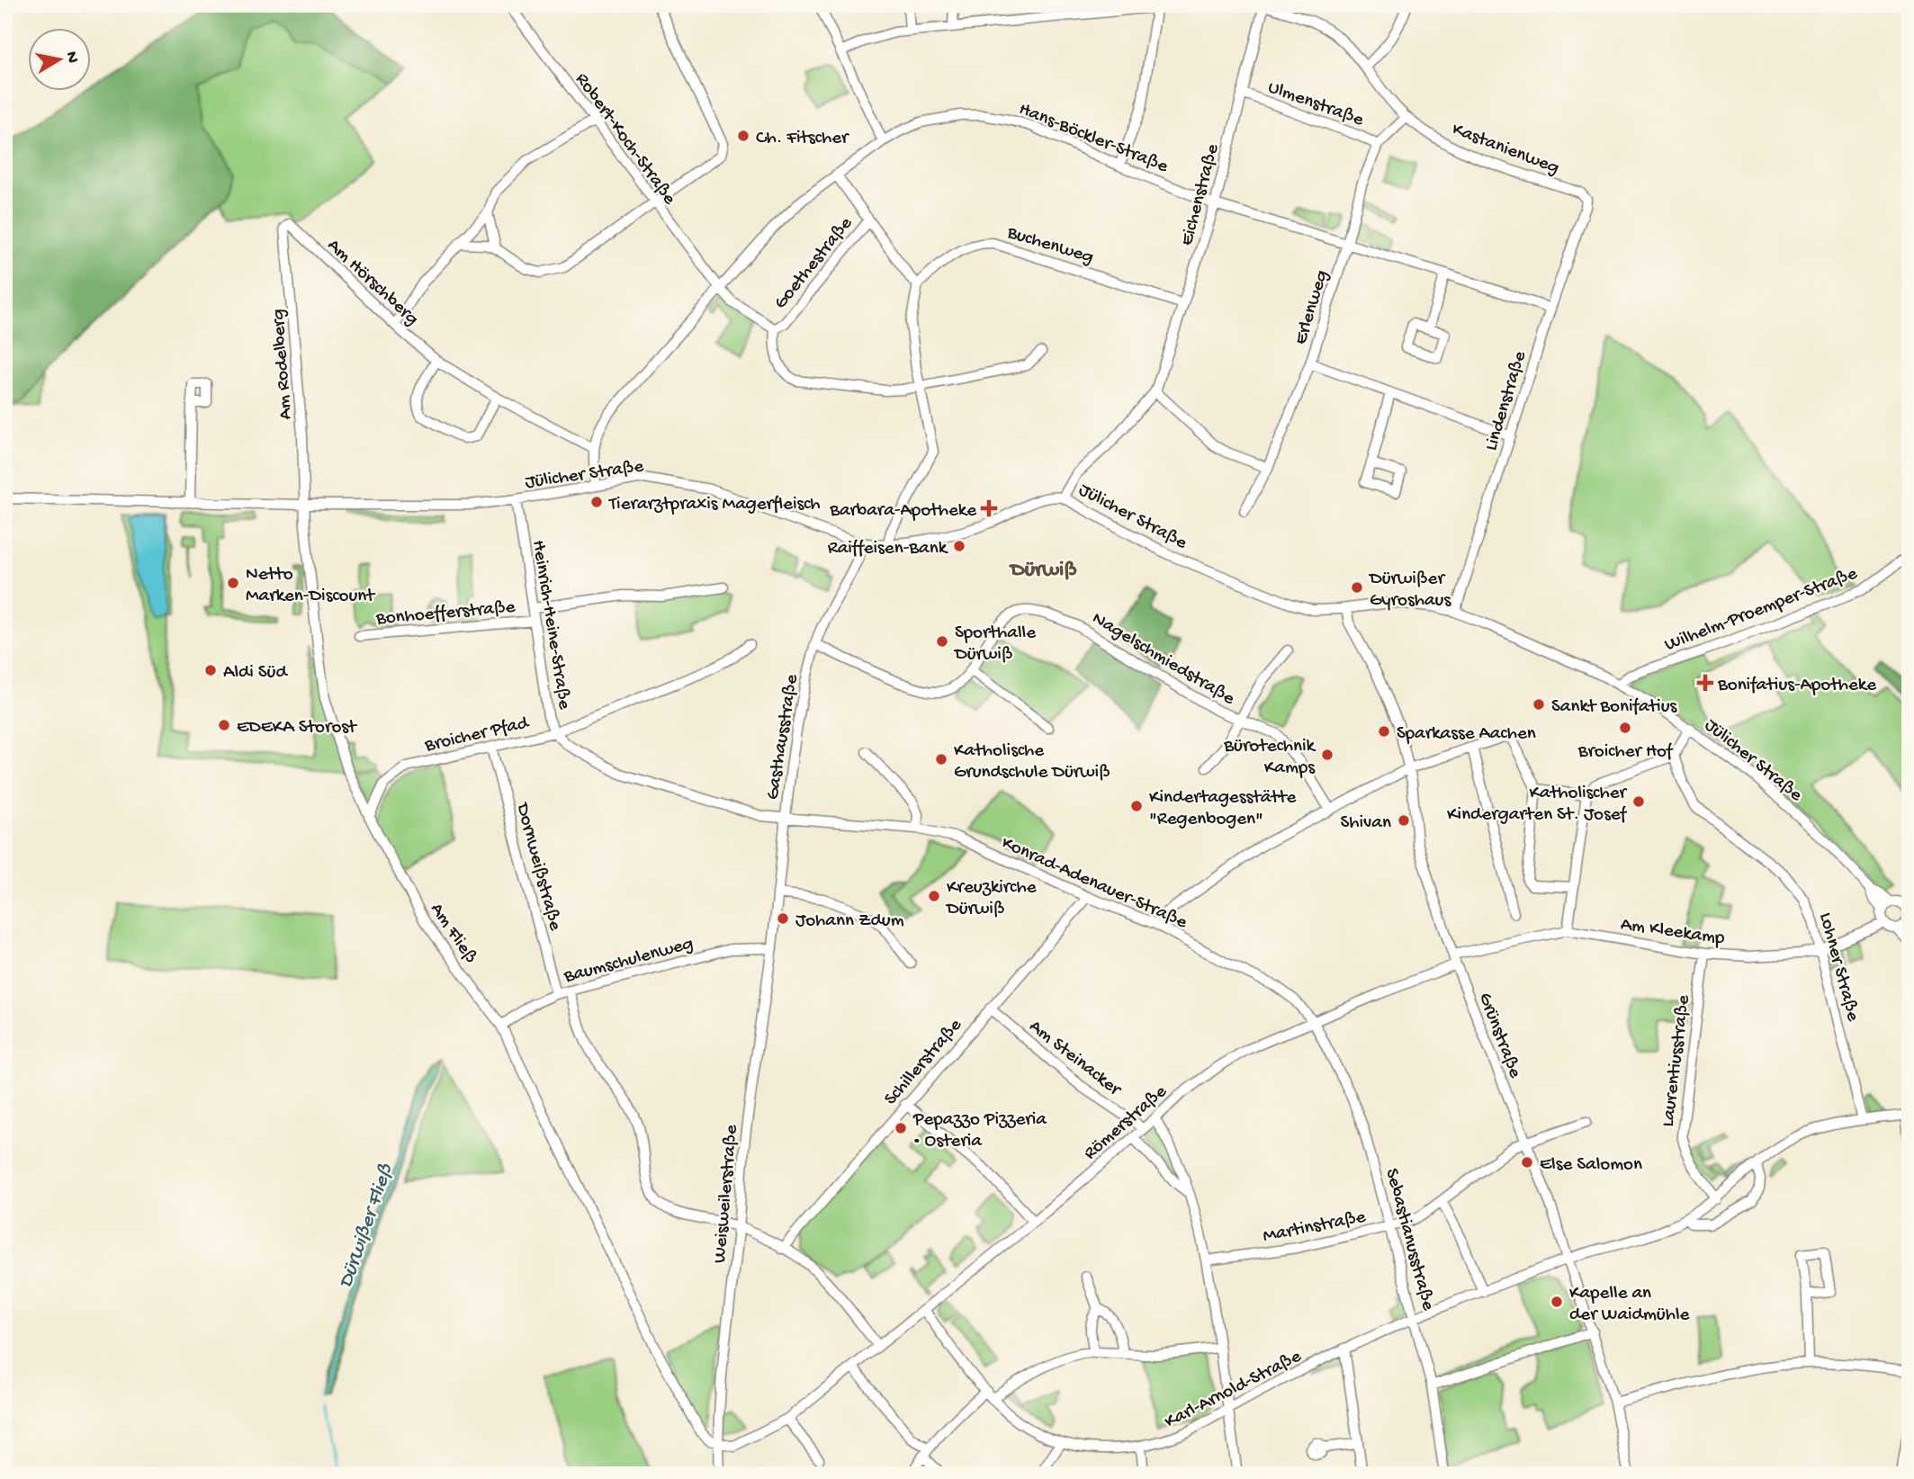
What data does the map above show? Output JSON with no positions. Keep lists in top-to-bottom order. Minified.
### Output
{"streets":{"street":["Ulmenstraße","Hans-Böckler-Straße","Robert-Koch-Straße","Kastanienweg","Eichenstraße","Buchenweg","Goethestraße","Am Hörschberg","Erlenweg","Am Rodelberg","Lindenstraße","Jülicher Straße","Wilhelm-Proemper-Straße","Bonhoefferstraße","Heinrich-Heine-Straße","Nagelschmiedstraße","Broicher Pfad","Gasthausstraße","Dornweißstraße","Konrad-Adenauer-Straße","Am Kleekamp","Am Fließ","Baumschulenweg","Lohner Straße","Grünstraße","Am Steinacker","Schillerstraße","Laurentiusstraße","Römerstraße","Weisweilerstraße","Martinstraße","Sebastianusstraße","Karl-Arnold-Straße"]},"crossings":[["Ulmenstraße","Eichenstraße"],["Ulmenstraße","Erlenweg"],["Hans-Böckler-Straße","Robert-Koch-Straße"],["Hans-Böckler-Straße","Eichenstraße"],["Hans-Böckler-Straße","Goethestraße"],["Hans-Böckler-Straße","Am Hörschberg"],["Hans-Böckler-Straße","Erlenweg"],["Hans-Böckler-Straße","Lindenstraße"],["Hans-Böckler-Straße","Jülicher Straße"],["Robert-Koch-Straße","Goethestraße"],["Kastanienweg","Eichenstraße"],["Kastanienweg","Erlenweg"],["Kastanienweg","Lindenstraße"],["Eichenstraße","Buchenweg"],["Eichenstraße","Jülicher Straße"],["Buchenweg","Goethestraße"],["Am Hörschberg","Am Rodelberg"],["Am Rodelberg","Jülicher Straße"],["Am Rodelberg","Am Fließ"],["Lindenstraße","Jülicher Straße"],["Jülicher Straße","Wilhelm-Proemper-Straße"],["Jülicher Straße","Heinrich-Heine-Straße"],["Jülicher Straße","Gasthausstraße"],["Jülicher Straße","Am Kleekamp"],["Jülicher Straße","Am Fließ"],["Jülicher Straße","Grünstraße"],["Bonhoefferstraße","Heinrich-Heine-Straße"],["Heinrich-Heine-Straße","Broicher Pfad"],["Heinrich-Heine-Straße","Gasthausstraße"],["Heinrich-Heine-Straße","Konrad-Adenauer-Straße"],["Nagelschmiedstraße","Gasthausstraße"],["Broicher Pfad","Dornweißstraße"],["Broicher Pfad","Am Fließ"],["Gasthausstraße","Konrad-Adenauer-Straße"],["Gasthausstraße","Baumschulenweg"],["Gasthausstraße","Weisweilerstraße"],["Dornweißstraße","Baumschulenweg"],["Konrad-Adenauer-Straße","Schillerstraße"],["Konrad-Adenauer-Straße","Römerstraße"],["Konrad-Adenauer-Straße","Sebastianusstraße"],["Am Kleekamp","Lohner Straße"],["Am Kleekamp","Grünstraße"],["Am Kleekamp","Laurentiusstraße"],["Am Fließ","Baumschulenweg"],["Am Fließ","Römerstraße"],["Am Fließ","Weisweilerstraße"],["Baumschulenweg","Weisweilerstraße"],["Lohner Straße","Karl-Arnold-Straße"],["Grünstraße","Römerstraße"],["Grünstraße","Martinstraße"],["Grünstraße","Karl-Arnold-Straße"],["Am Steinacker","Schillerstraße"],["Am Steinacker","Römerstraße"],["Laurentiusstraße","Karl-Arnold-Straße"],["Römerstraße","Weisweilerstraße"],["Römerstraße","Sebastianusstraße"],["Römerstraße","Karl-Arnold-Straße"],["Martinstraße","Sebastianusstraße"],["Sebastianusstraße","Karl-Arnold-Straße"]],"districts":["Dürwiß"],"water":["Dürwißer Fließ"],"places":{"other":["Ch. Fitscher","Tierarztpraxis Magerfleisch","Raiffeisen-Bank","Netto Marken-Discount","Dürwißer Gyroshaus","Sporthalle Dürwiß","Aldi Süd","Sankt Bonifatius","EDEKA Storost","Broicher Hof","Sparkasse Aachen","Bürotechnik Kamps","Katholische Grundschule Dürwiß","Katholischer Kindergarten St. Josef","Kindertagesstätte \"Regenbogen\"","Shivan","Kreuzkirche Dürwiß","Johann Zdum","Pepazzo Pizzeria • Osteria","Else Salomon","Kapelle an der Waidmühle"],"health":["Barbara-Apotheke","Bonifatius-Apotheke"]},"north":"right"}
